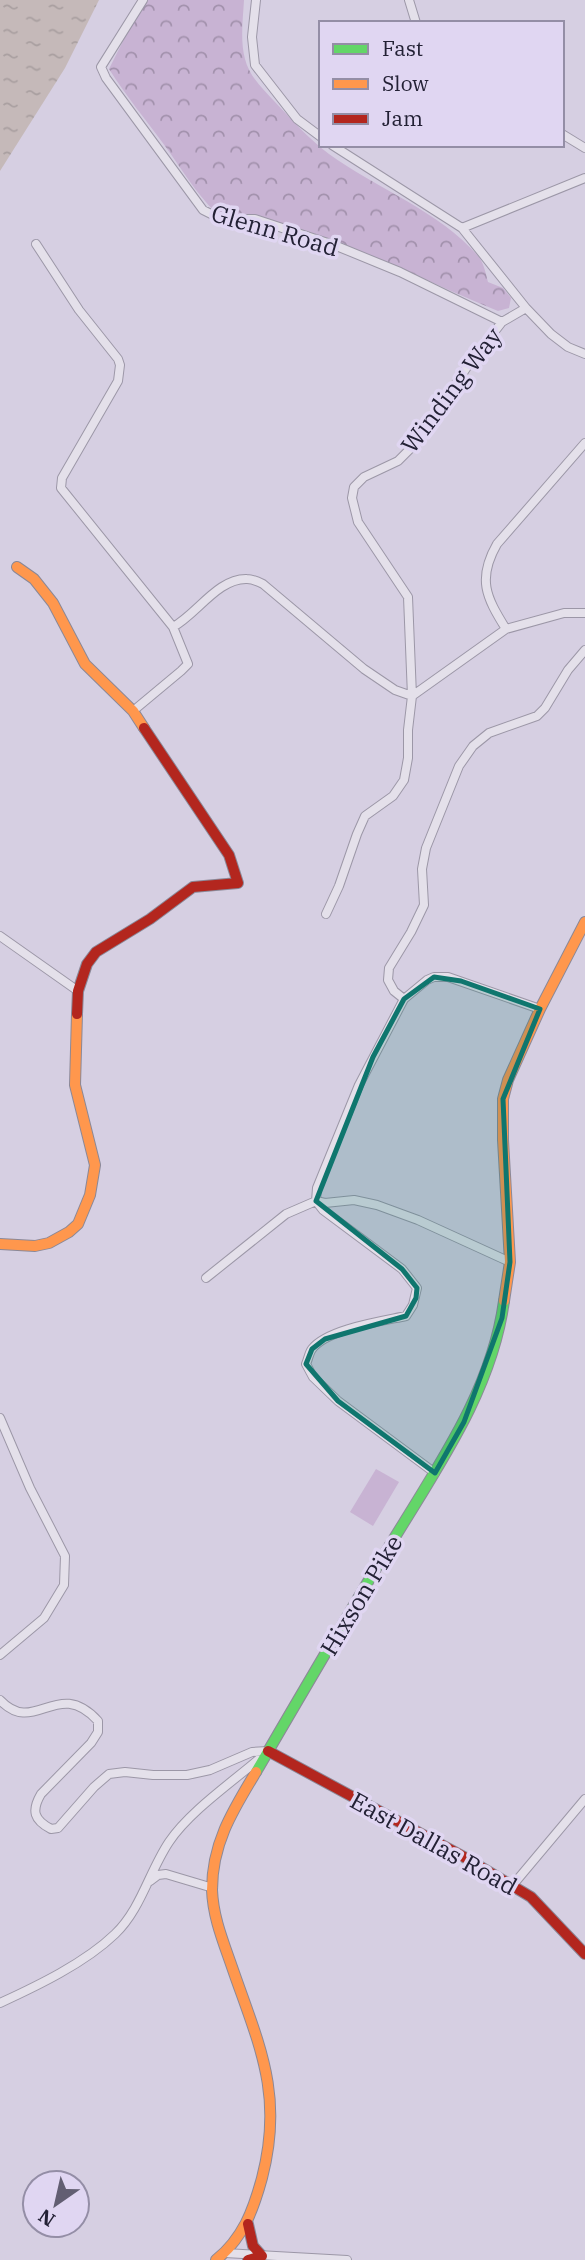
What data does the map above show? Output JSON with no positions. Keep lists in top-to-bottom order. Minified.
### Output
{"streets":{"main road":["Hixson Pike","East Dallas Road"],"street":["Glenn Road","Winding Way"]},"crossings":[["Glenn Road","Winding Way"],["Hixson Pike","East Dallas Road"]],"legend":["Fast","Slow","Jam"],"north":"bottom left"}
